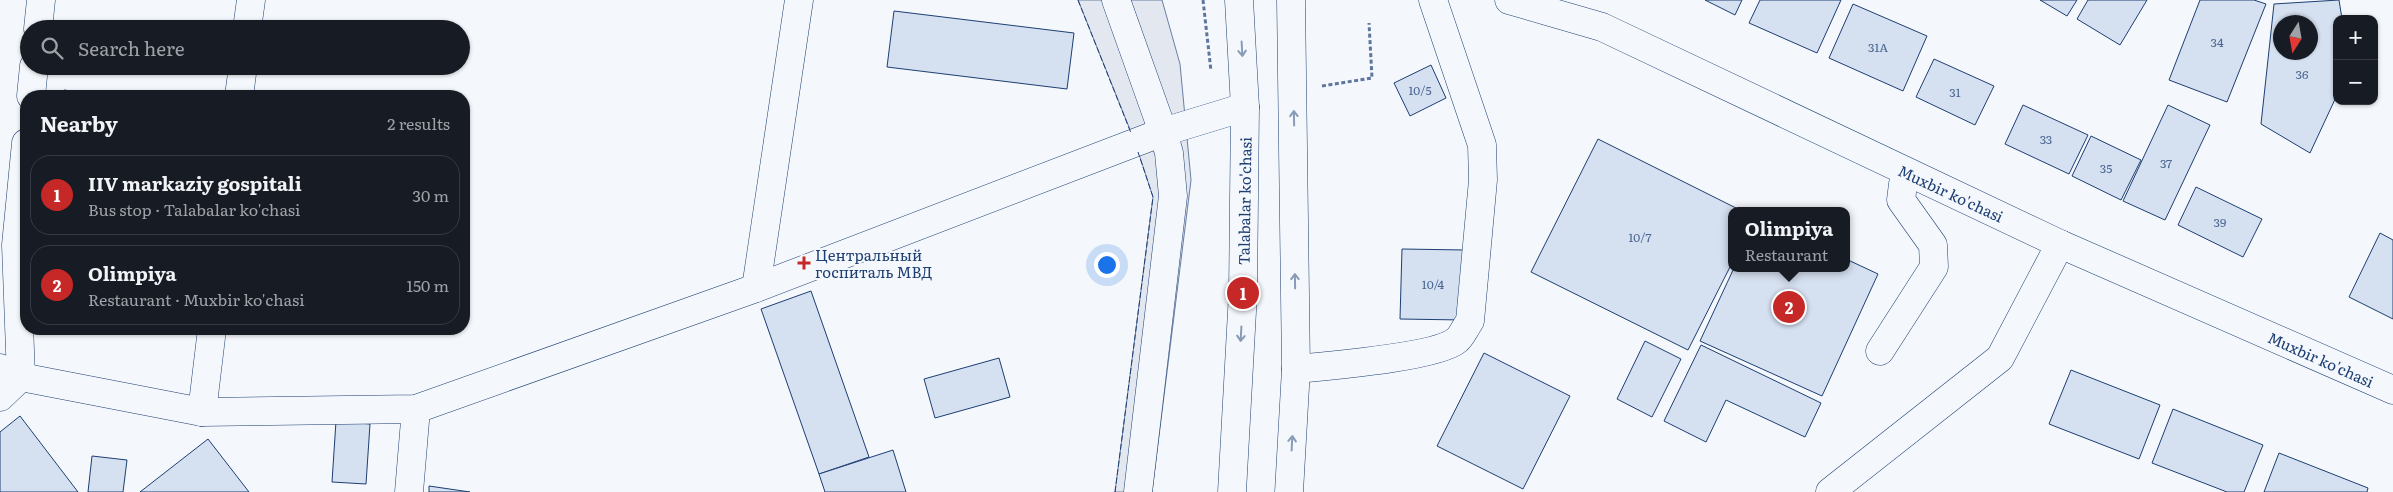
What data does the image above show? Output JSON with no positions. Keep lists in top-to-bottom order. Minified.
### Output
{"streets":{"street":["Muxbir ko'chasi","Talabalar ko'chasi"]},"places":{"health":["Центральный госпиталь МВД"]},"house_numbers":["34","31A","36","10/5","31","33","37","35","39","10/7","10/4"],"north":"bottom","page":{"map_buttons":["+","−"],"search":"Search here","heading":["Nearby","2 results"],"list":[{"mark":"1","name":"IIV markaziy gospitali","note":"Bus stop · Talabalar ko'chasi","value":"30 m"},{"mark":"2","name":"Olimpiya","note":"Restaurant · Muxbir ko'chasi","value":"150 m"}],"popup":["Olimpiya","Restaurant"],"pins":["1","2"]}}
